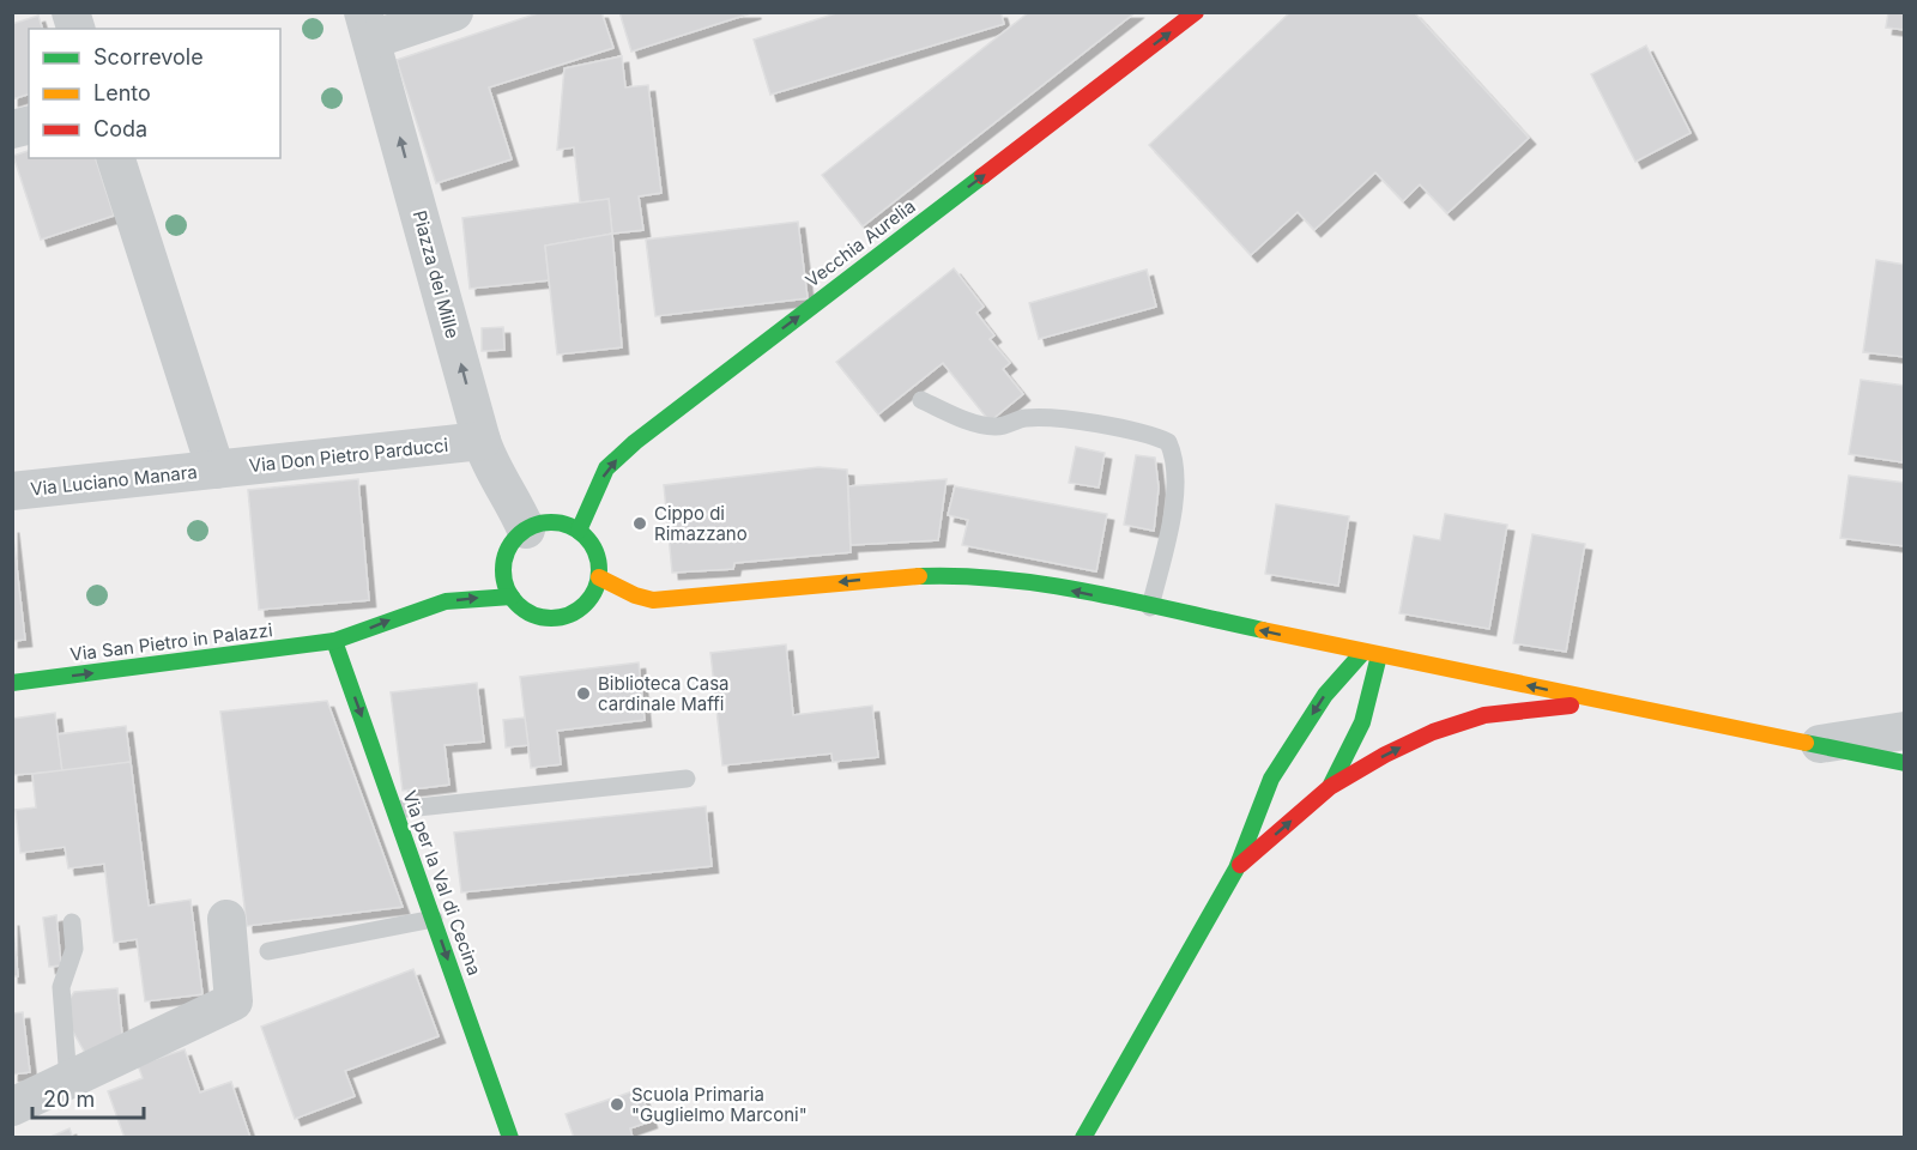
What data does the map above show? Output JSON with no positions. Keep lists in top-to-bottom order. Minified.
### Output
{"streets":{"main road":["Vecchia Aurelia","Via San Pietro in Palazzi","Via per la Val di Cecina"],"street":["Piazza dei Mille","Via Don Pietro Parducci","Via Luciano Manara"]},"crossings":[["Vecchia Aurelia","Piazza dei Mille"],["Piazza dei Mille","Via Don Pietro Parducci"],["Via Don Pietro Parducci","Via Luciano Manara"],["Via San Pietro in Palazzi","Via per la Val di Cecina"]],"one_way":["Vecchia Aurelia","Via San Pietro in Palazzi","Via per la Val di Cecina"],"places":["Cippo di Rimazzano","Biblioteca Casa cardinale Maffi","Scuola Primaria \"Guglielmo Marconi\""],"legend":["Scorrevole","Lento","Coda"],"scale_bar":"20 m"}
